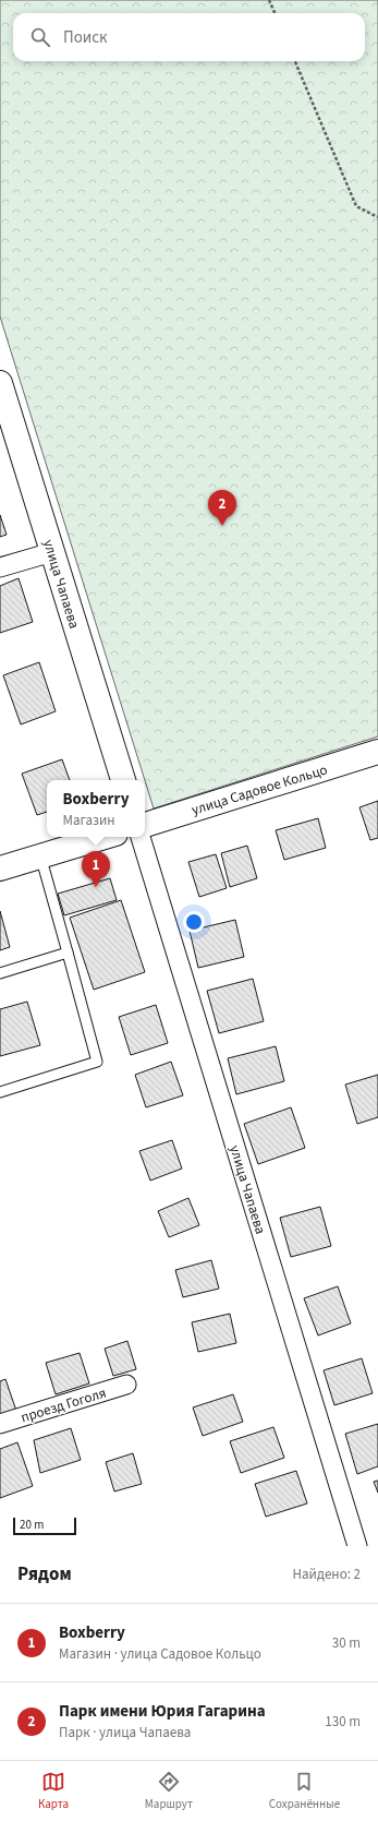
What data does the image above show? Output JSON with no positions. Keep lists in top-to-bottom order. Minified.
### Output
{"streets":{"street":["улица Чапаева","улица Садовое Кольцо","проезд Гоголя"]},"scale_bar":"20 m","page":{"search":"Поиск","pins":["2","1"],"popup":["Boxberry","Магазин"],"scale":"20 m","heading":["Рядом","Найдено: 2"],"list":[{"mark":"1","name":"Boxberry","note":"Магазин · улица Садовое Кольцо","value":"30 m"},{"mark":"2","name":"Парк имени Юрия Гагарина","note":"Парк · улица Чапаева","value":"130 m"}],"nav":["Карта","Маршрут","Сохранённые"]}}
